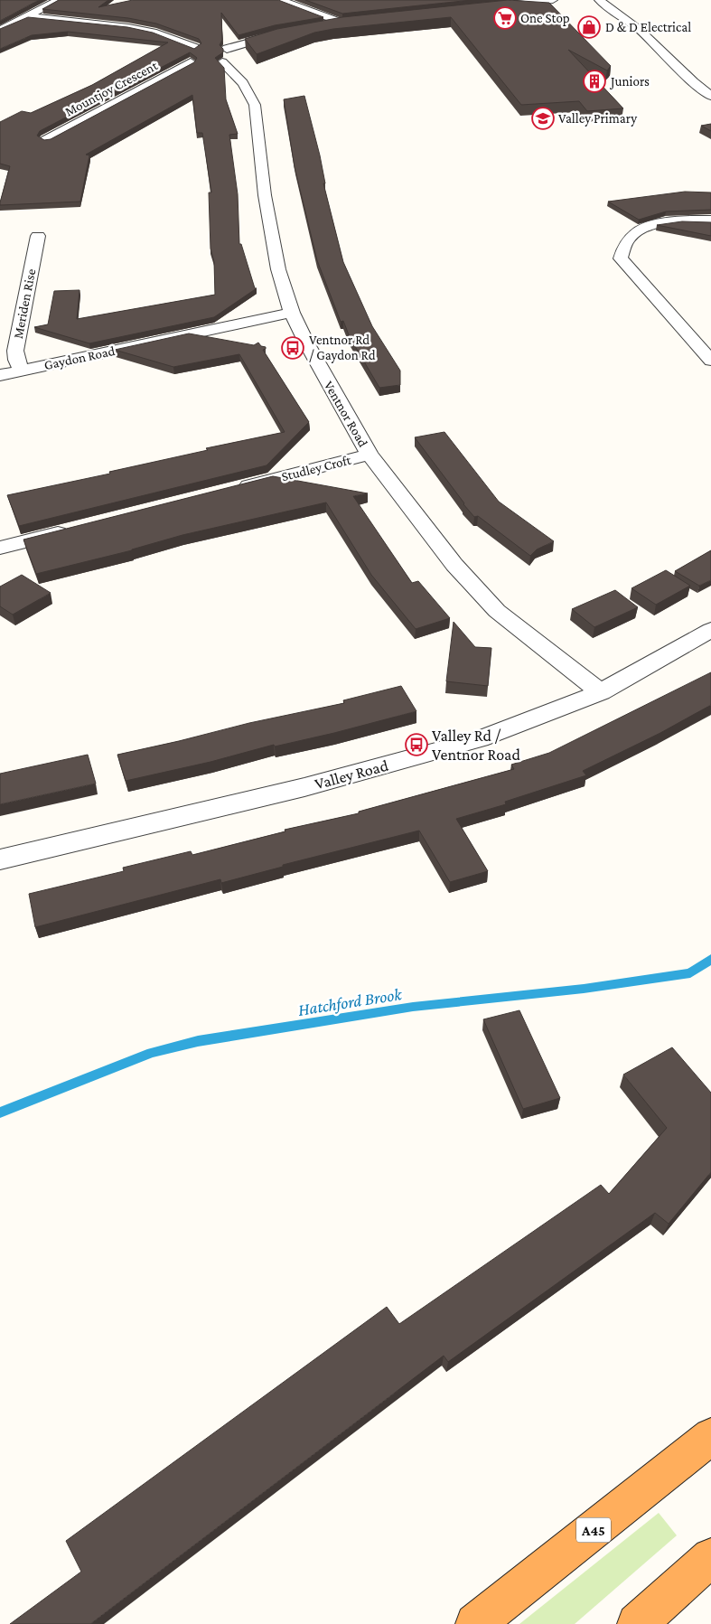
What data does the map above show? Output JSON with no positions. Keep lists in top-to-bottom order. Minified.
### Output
{"streets":{"highway":["A45"],"street":["Mountjoy Crescent","Meriden Rise","Gaydon Road","Ventnor Road","Studley Croft","Valley Road"]},"crossings":[["Meriden Rise","Gaydon Road"],["Gaydon Road","Ventnor Road"],["Ventnor Road","Studley Croft"],["Ventnor Road","Valley Road"]],"water":["Hatchford Brook"],"places":{"supermarket":["One Stop"],"shop":["D & D Electrical"],"building":["Juniors"],"school or university":["Valley Primary"],"bus stop":["Ventnor Rd / Gaydon Rd","Valley Rd / Ventnor Road"]}}
